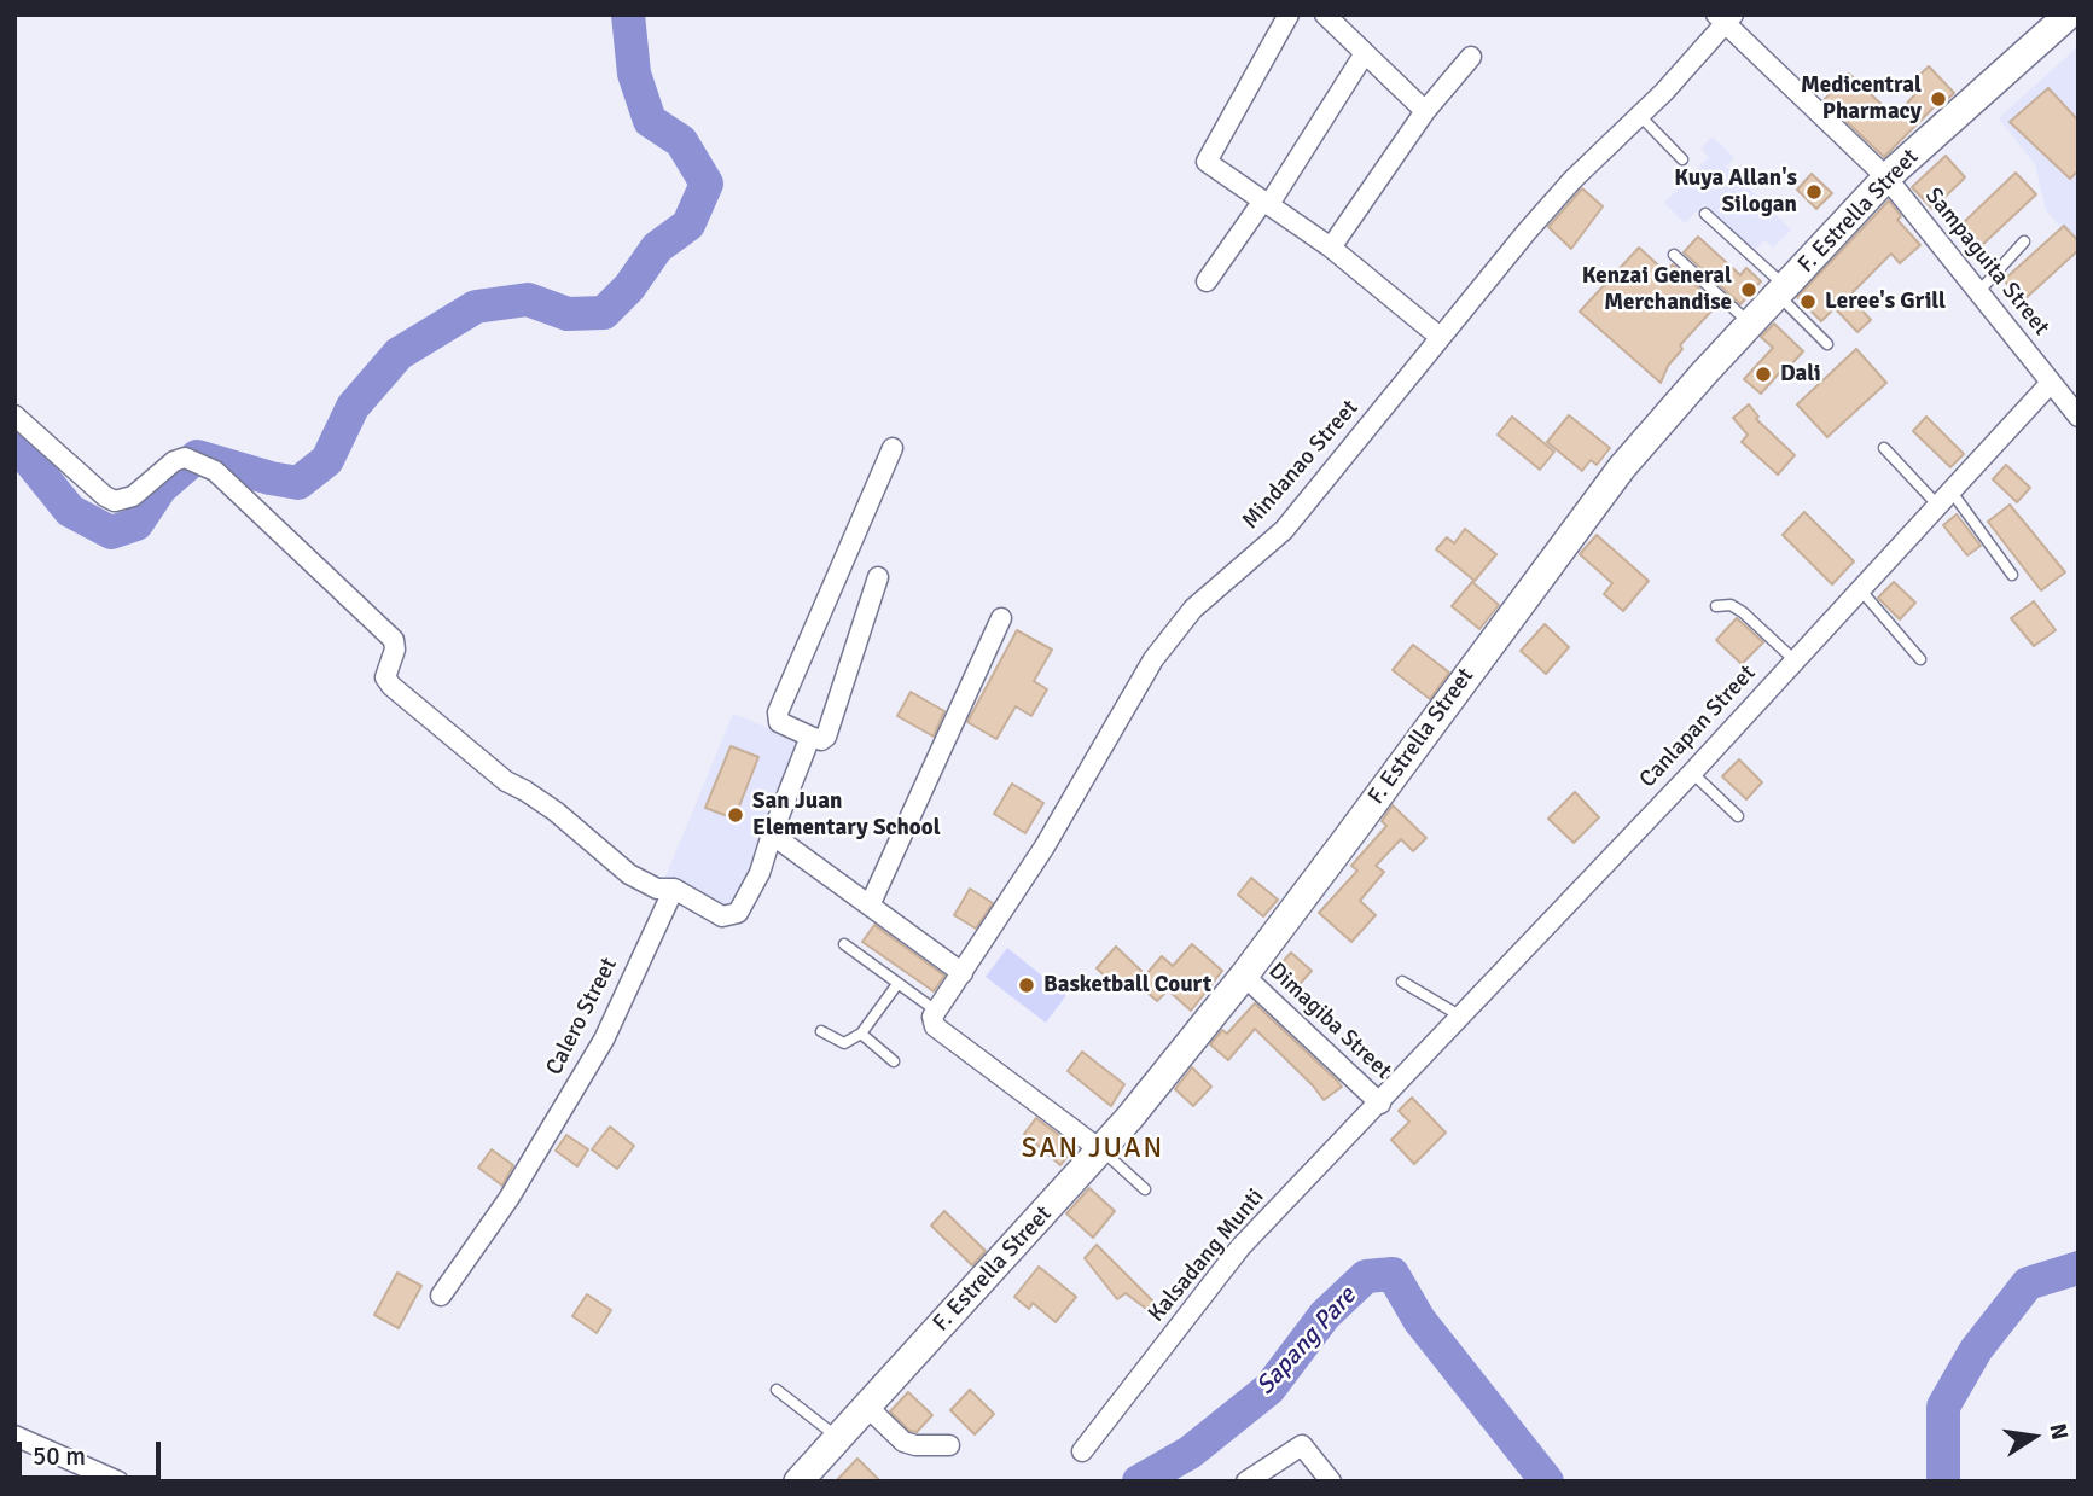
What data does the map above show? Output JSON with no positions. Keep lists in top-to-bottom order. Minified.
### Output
{"streets":{"main road":["F. Estrella Street"],"street":["Sampaguita Street","Mindanao Street","Canlapan Street","Calero Street","Dimagiba Street","Kalsadang Munti"]},"crossings":[["F. Estrella Street","Sampaguita Street"],["F. Estrella Street","Dimagiba Street"],["Sampaguita Street","Mindanao Street"],["Sampaguita Street","Canlapan Street"],["Canlapan Street","Dimagiba Street"],["Canlapan Street","Kalsadang Munti"],["Dimagiba Street","Kalsadang Munti"]],"districts":["SAN JUAN"],"water":["Sapang Pare"],"places":["Medicentral Pharmacy","Kuya Allan's Silogan","Kenzai General Merchandise","Leree's Grill","Dali","San Juan Elementary School","Basketball Court"],"scale_bar":"50 m","north":"right"}
